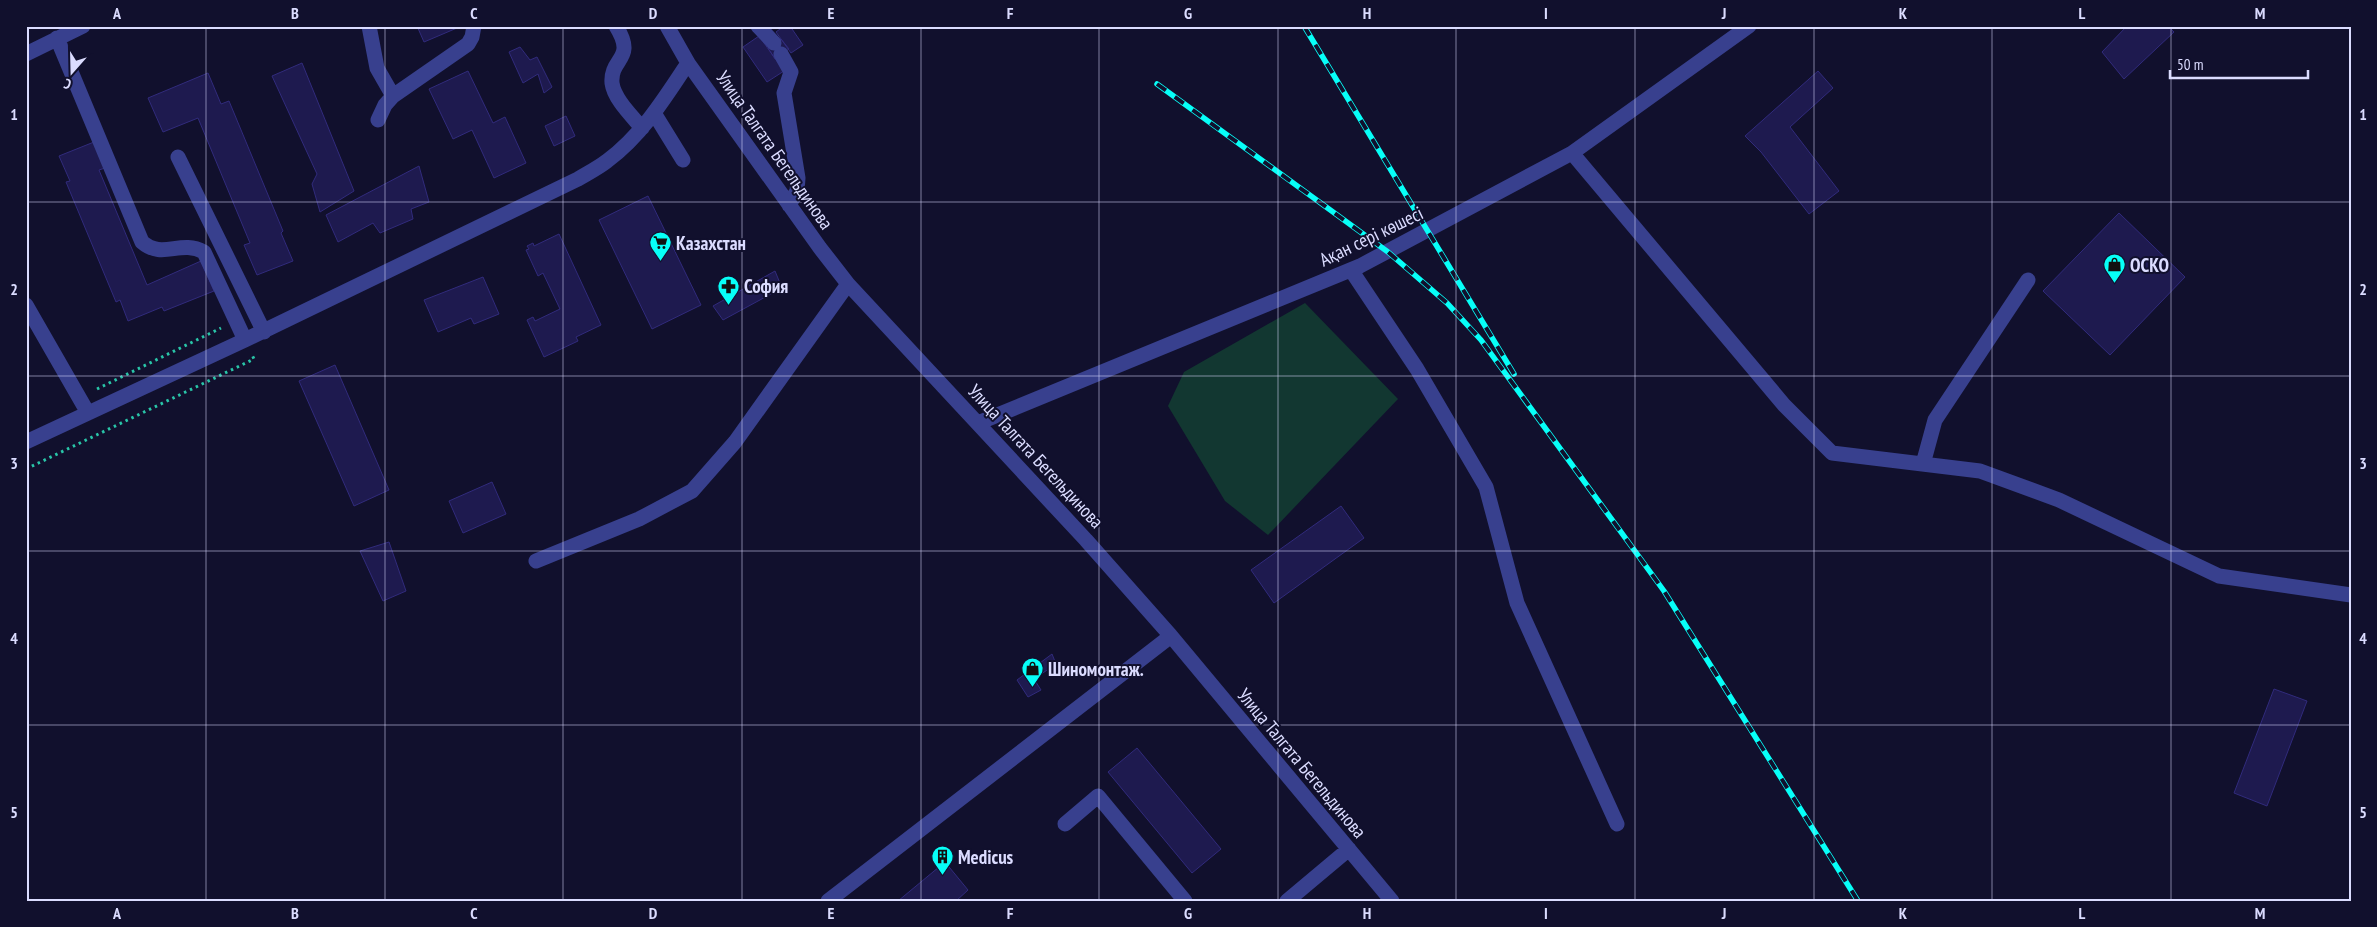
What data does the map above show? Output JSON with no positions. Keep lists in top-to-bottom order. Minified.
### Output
{"streets":{"street":["Улица Талгата Бегельдинова","Ақан сері көшесі"]},"crossings":[["Улица Талгата Бегельдинова","Ақан сері көшесі"]],"places":{"supermarket":["Казахстан"],"shop":["ОСКО","Шиномонтаж."],"pharmacy":["София"],"building":["Medicus"]},"scale_bar":"50 m","north":"bottom","grid":{"columns":["A","B","C","D","E","F","G","H","I","J","K","L","M"],"rows":["1","2","3","4","5"]}}
